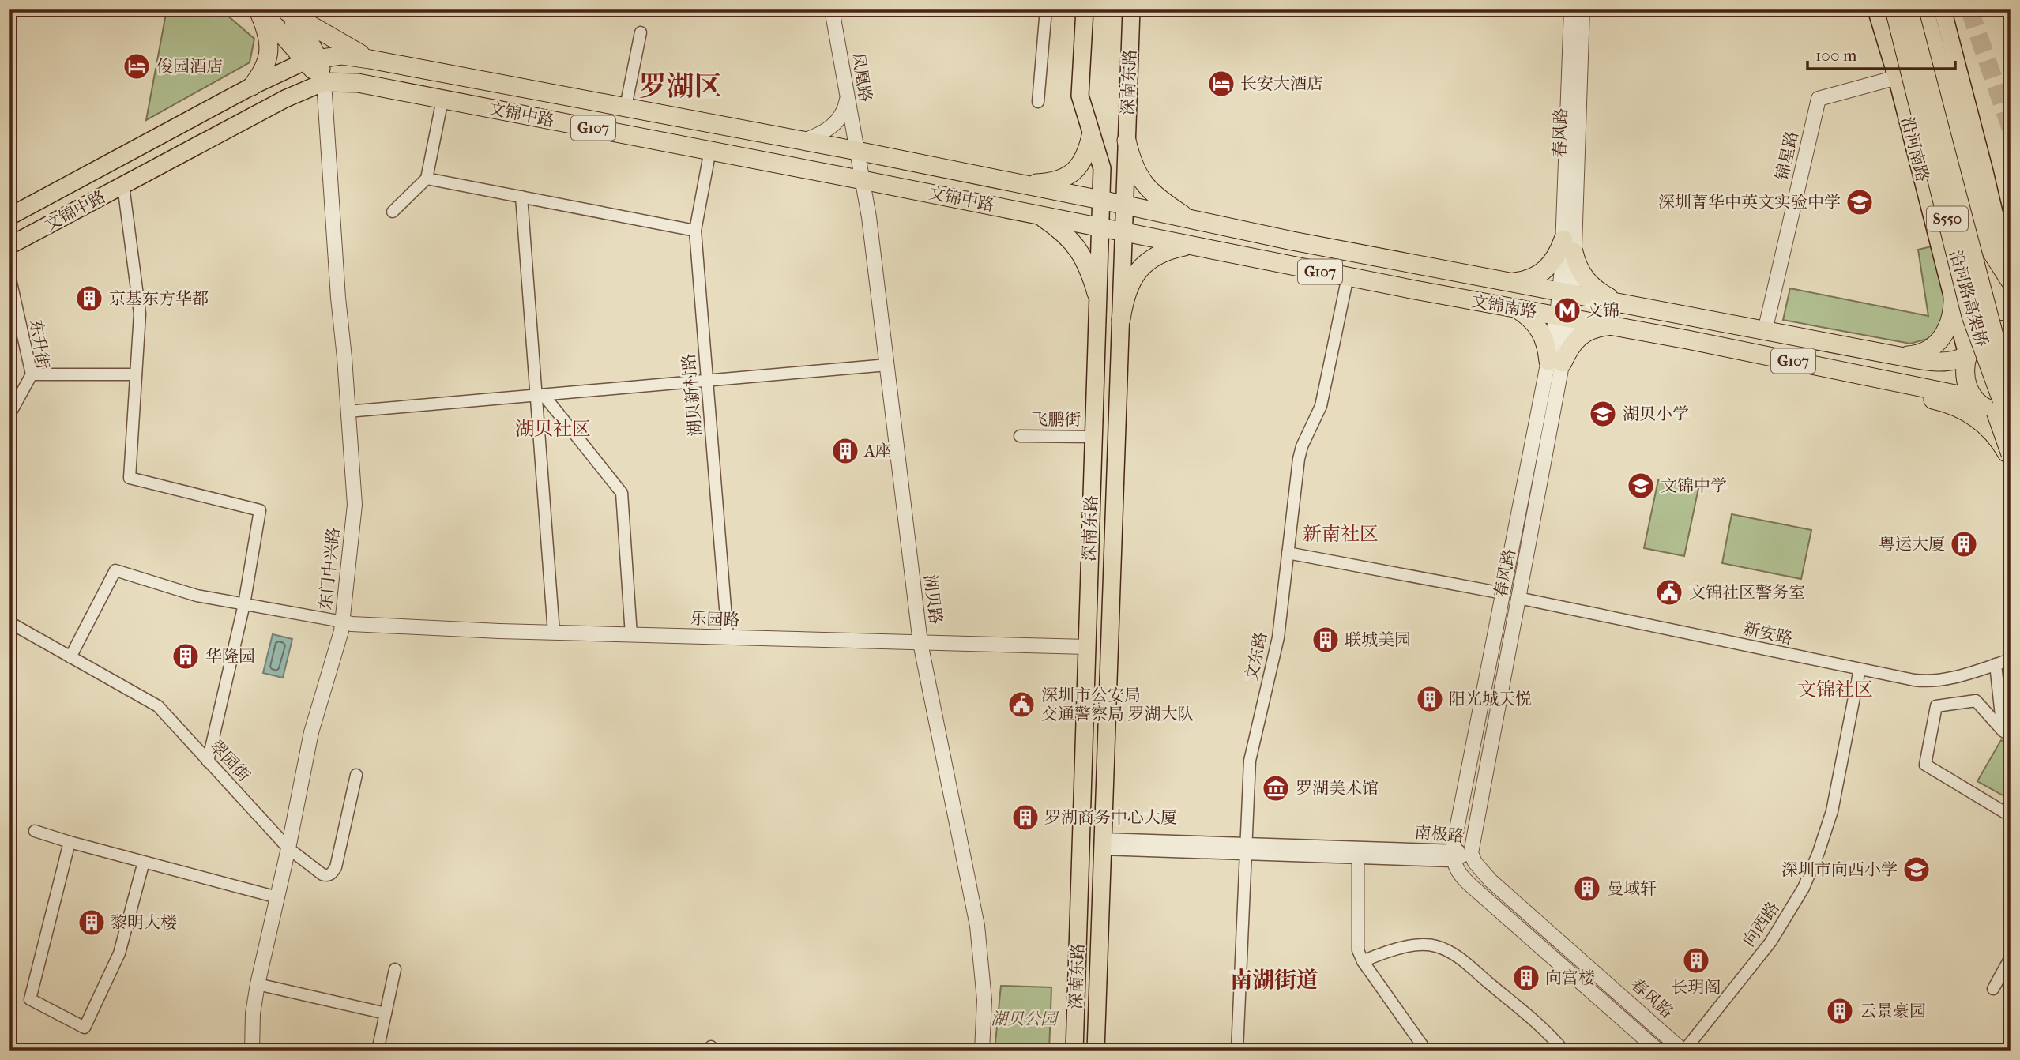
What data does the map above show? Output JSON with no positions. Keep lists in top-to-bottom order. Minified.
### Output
{"streets":{"highway":["文锦中路","G107","S550","沿河路高架桥","文锦南路"],"main road":["深南东路","沿河南路"],"street":["凤凰路","春风路","锦星路","东升街","湖贝新村路","飞鹏街","东门中兴路","湖贝路","乐园路","新安路","文东路","翠园街","南极路","向西路"]},"crossings":[["凤凰路","文锦中路"],["凤凰路","湖贝路"],["深南东路","文锦中路"],["深南东路","文锦南路"],["深南东路","飞鹏街"],["深南东路","乐园路"],["深南东路","南极路"],["文锦中路","文锦南路"],["文锦中路","湖贝新村路"],["文锦中路","东门中兴路"],["文锦中路","湖贝路"],["G107","沿河路高架桥"],["G107","文锦南路"],["春风路","文锦南路"],["春风路","新安路"],["春风路","南极路"],["春风路","向西路"],["沿河南路","锦星路"],["沿河南路","文锦南路"],["锦星路","文锦南路"],["文锦南路","文东路"],["湖贝新村路","乐园路"],["东门中兴路","乐园路"],["东门中兴路","翠园街"],["湖贝路","乐园路"],["新安路","向西路"],["文东路","南极路"]],"districts":["罗湖区","湖贝社区","新南社区","文锦社区","南湖街道"],"parks":["湖贝公园"],"places":{"hotel":["俊园酒店","长安大酒店"],"school or university":["深圳菁华中英文实验中学","湖贝小学","文锦中学","深圳市向西小学"],"building":["京基东方华都","A座","粤运大厦","联城美园","华隆园","阳光城天悦","罗湖商务中心大厦","曼域轩","黎明大楼","长玥阁","向富楼","云景豪园"],"metro station":["文锦"],"public building":["文锦社区警务室","深圳市公安局 交通警察局 罗湖大队"],"museum":["罗湖美术馆"]},"scale_bar":"100 m"}
